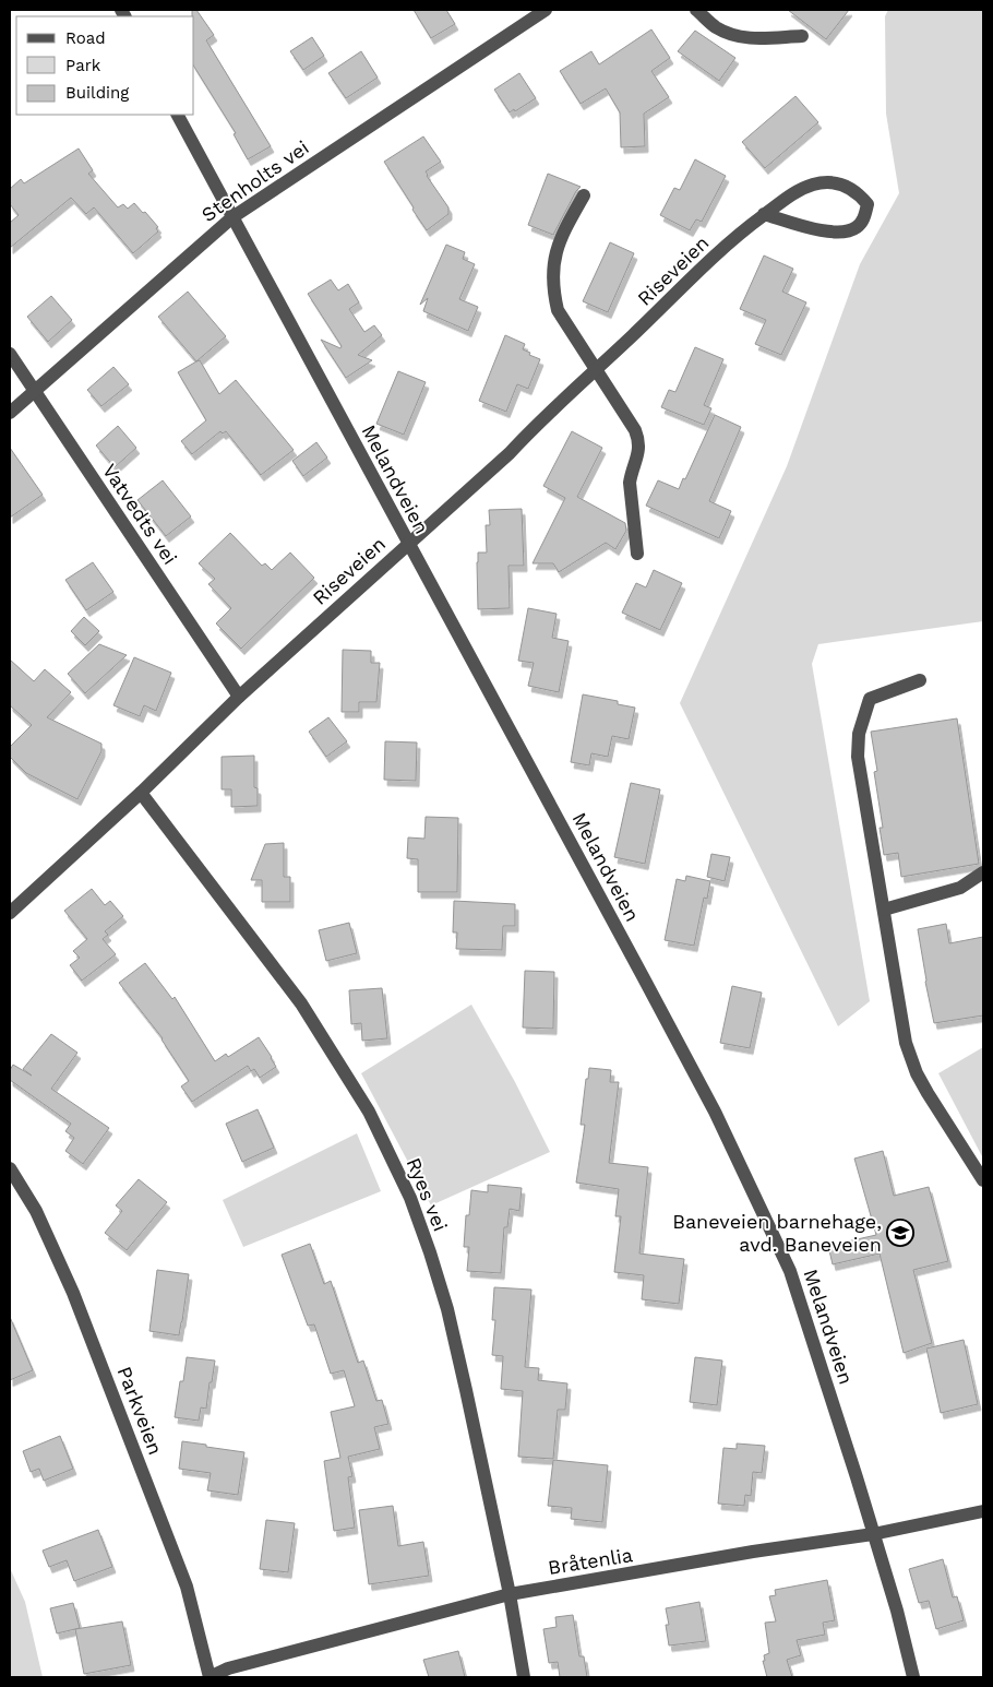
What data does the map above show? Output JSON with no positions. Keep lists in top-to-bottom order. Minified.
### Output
{"streets":{"street":["Stenholts vei","Riseveien","Melandveien","Vatvedts vei","Ryes vei","Parkveien","Bråtenlia"]},"crossings":[["Stenholts vei","Melandveien"],["Stenholts vei","Vatvedts vei"],["Riseveien","Melandveien"],["Riseveien","Vatvedts vei"],["Riseveien","Ryes vei"],["Melandveien","Bråtenlia"],["Ryes vei","Bråtenlia"],["Parkveien","Bråtenlia"]],"places":{"school or university":["Baneveien barnehage, avd. Baneveien"]},"legend":["Road","Park","Building"]}
